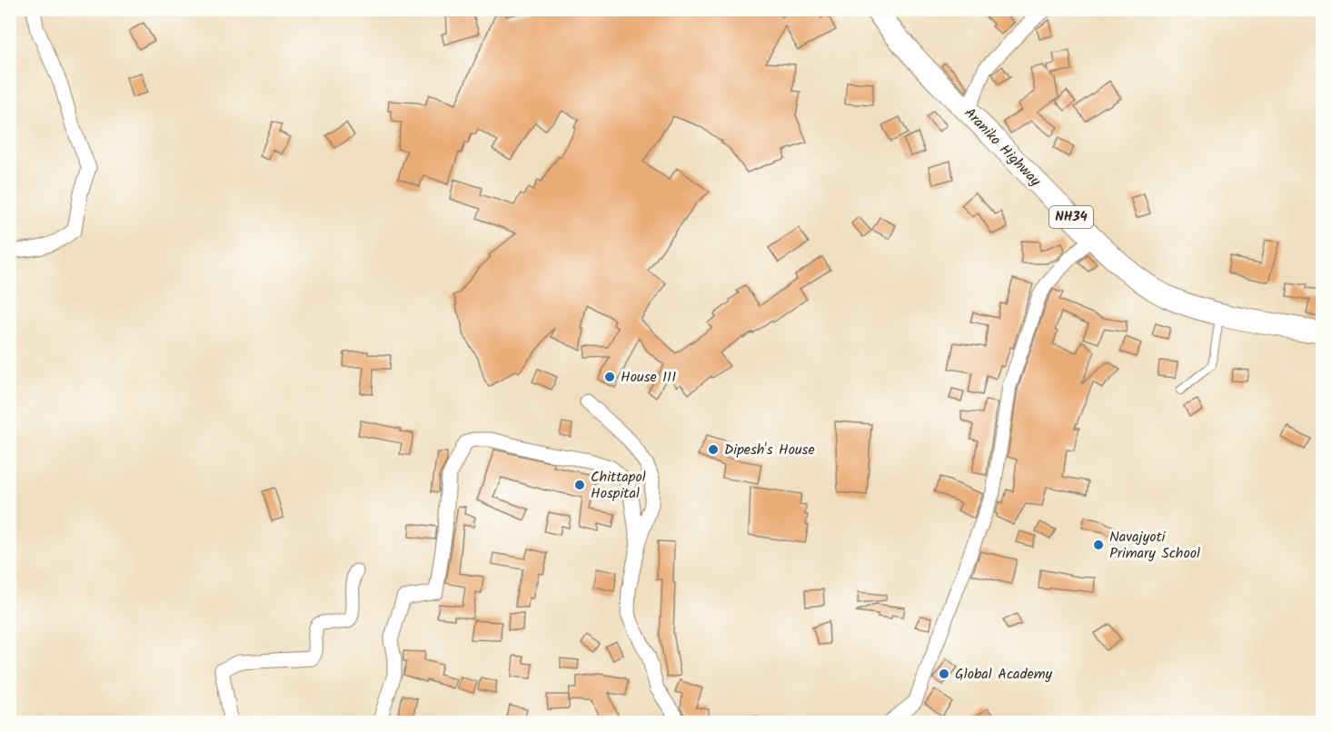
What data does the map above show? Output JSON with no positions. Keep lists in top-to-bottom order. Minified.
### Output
{"streets":{"highway":["Araniko Highway","NH34"]},"places":["House 111","Dipesh's House","Chittapol Hospital","Navajyoti Primary School","Global Academy"]}
